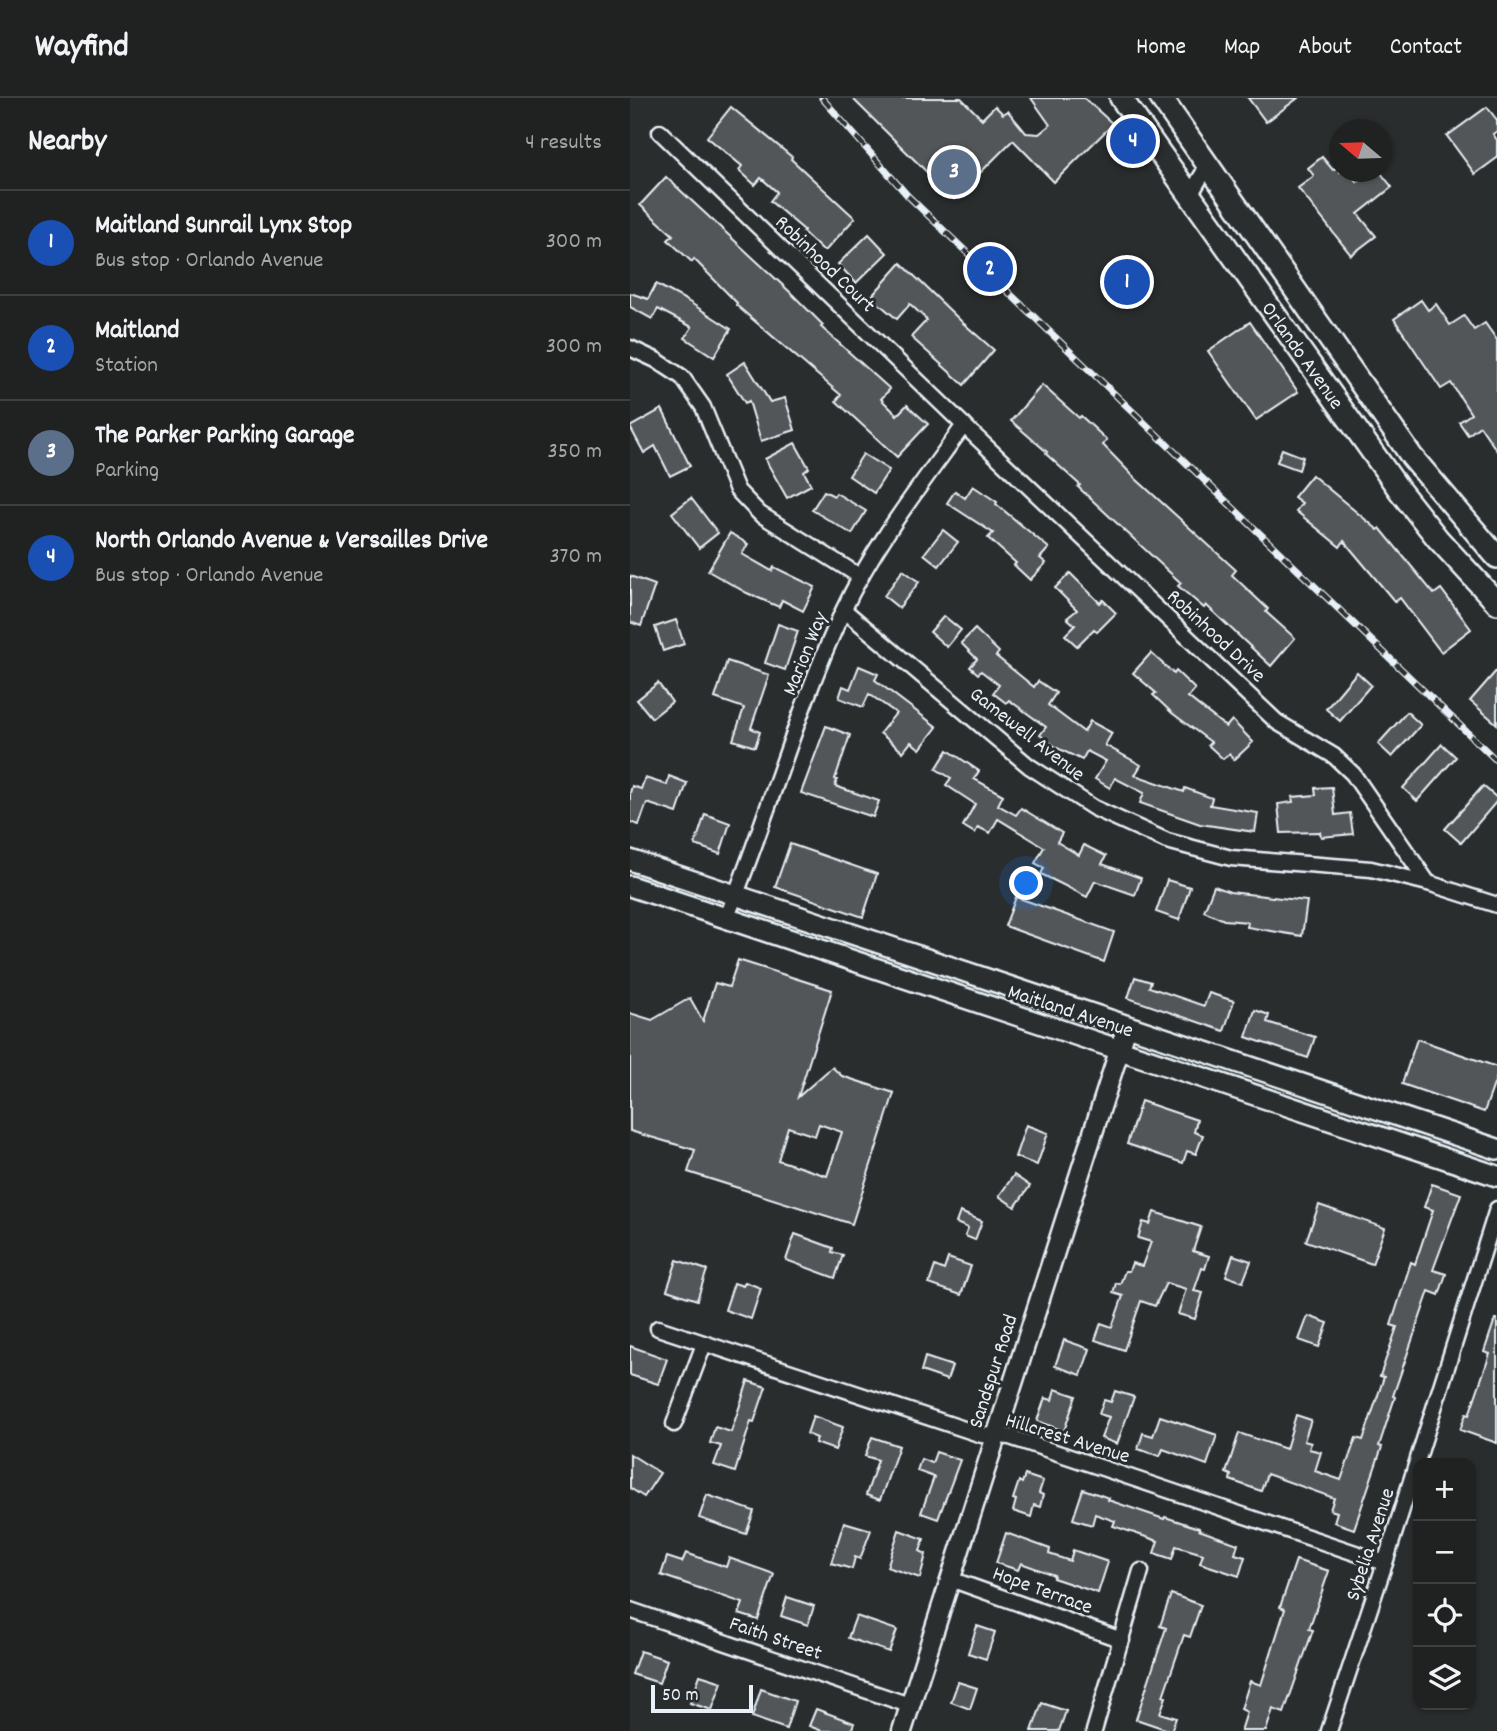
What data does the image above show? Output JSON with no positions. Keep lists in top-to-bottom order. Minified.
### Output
{"streets":{"main road":["Orlando Avenue","Maitland Avenue"],"street":["Robinhood Court","Robinhood Drive","Marion Way","Gamewell Avenue","Sandspur Road","Hillcrest Avenue","Sybelia Avenue","Hope Terrace","Faith Street"]},"crossings":[["Robinhood Court","Robinhood Drive"],["Robinhood Court","Marion Way"],["Robinhood Drive","Marion Way"],["Robinhood Drive","Gamewell Avenue"],["Marion Way","Gamewell Avenue"],["Marion Way","Maitland Avenue"],["Maitland Avenue","Sandspur Road"],["Sandspur Road","Hillcrest Avenue"],["Sandspur Road","Hope Terrace"],["Sandspur Road","Faith Street"],["Hillcrest Avenue","Sybelia Avenue"]],"scale_bar":"50 m","north":"left","page":{"header":"Wayfind","nav":["Home","Map","About","Contact"],"heading":["Nearby","4 results"],"pins":["4","3","2","1"],"list":[{"mark":"1","name":"Maitland Sunrail Lynx Stop","note":"Bus stop · Orlando Avenue","value":"300 m"},{"mark":"2","name":"Maitland","note":"Station","value":"300 m"},{"mark":"3","name":"The Parker Parking Garage","note":"Parking","value":"350 m"},{"mark":"4","name":"North Orlando Avenue & Versailles Drive","note":"Bus stop · Orlando Avenue","value":"370 m"}],"map_buttons":["+","−"],"scale":"50 m"}}
